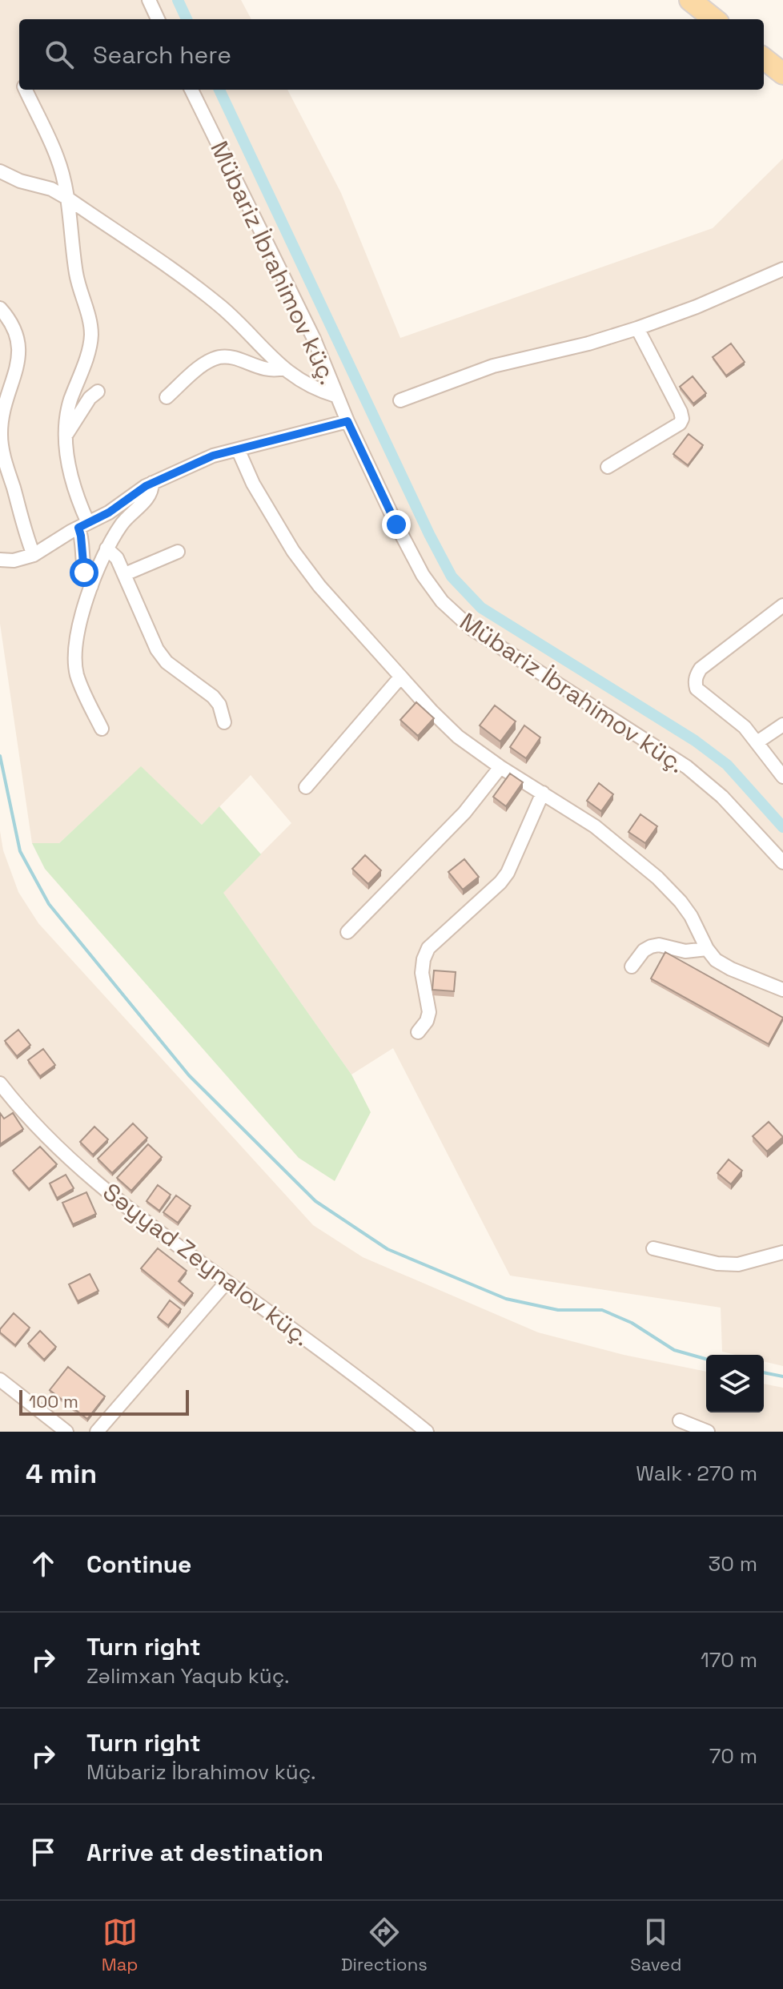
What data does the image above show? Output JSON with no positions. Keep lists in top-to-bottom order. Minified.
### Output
{"streets":{"street":["Mübariz İbrahimov küç.","Səyyad Zeynalov küç."]},"scale_bar":"100 m","page":{"search":"Search here","scale":"100 m","heading":["4 min","Walk · 270 m"],"list":[["Continue","30 m"],["Turn right","Zəlimxan Yaqub küç.","170 m"],["Turn right","Mübariz İbrahimov küç.","70 m"],"Arrive at destination"],"nav":["Map","Directions","Saved"]}}
